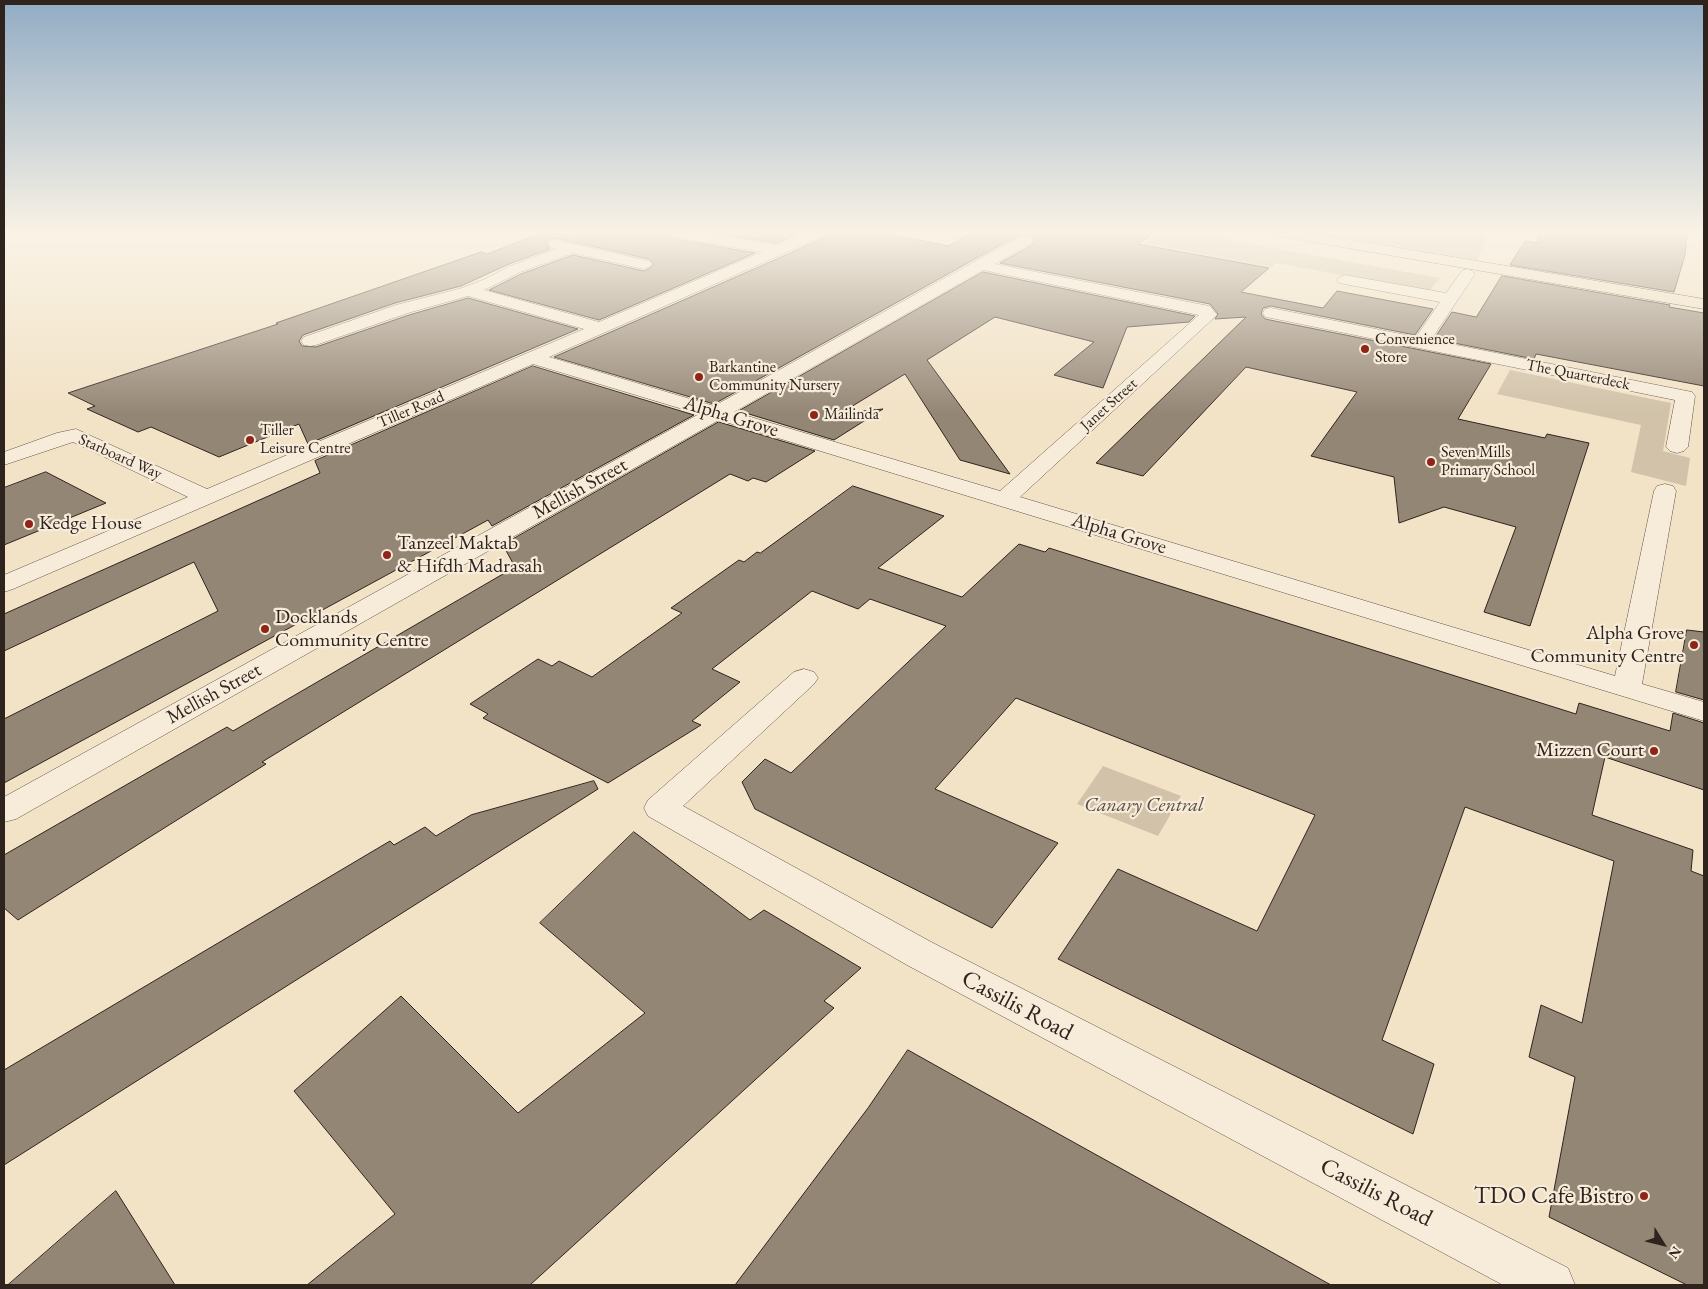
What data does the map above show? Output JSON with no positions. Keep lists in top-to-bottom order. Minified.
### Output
{"streets":{"street":["The Quarterdeck","Janet Street","Tiller Road","Alpha Grove","Starboard Way","Mellish Street","Cassilis Road"]},"crossings":[["Janet Street","Alpha Grove"],["Tiller Road","Alpha Grove"],["Tiller Road","Starboard Way"],["Alpha Grove","Mellish Street"]],"parks":["Canary Central"],"places":["Convenience Store","Barkantine Community Nursery","Mailinda","Tiller Leisure Centre","Seven Mills Primary School","Kedge House","Tanzeel Maktab & Hifdh Madrasah","Docklands Community Centre","Alpha Grove Community Centre","Mizzen Court","TDO Cafe Bistro"],"north":"bottom right"}
